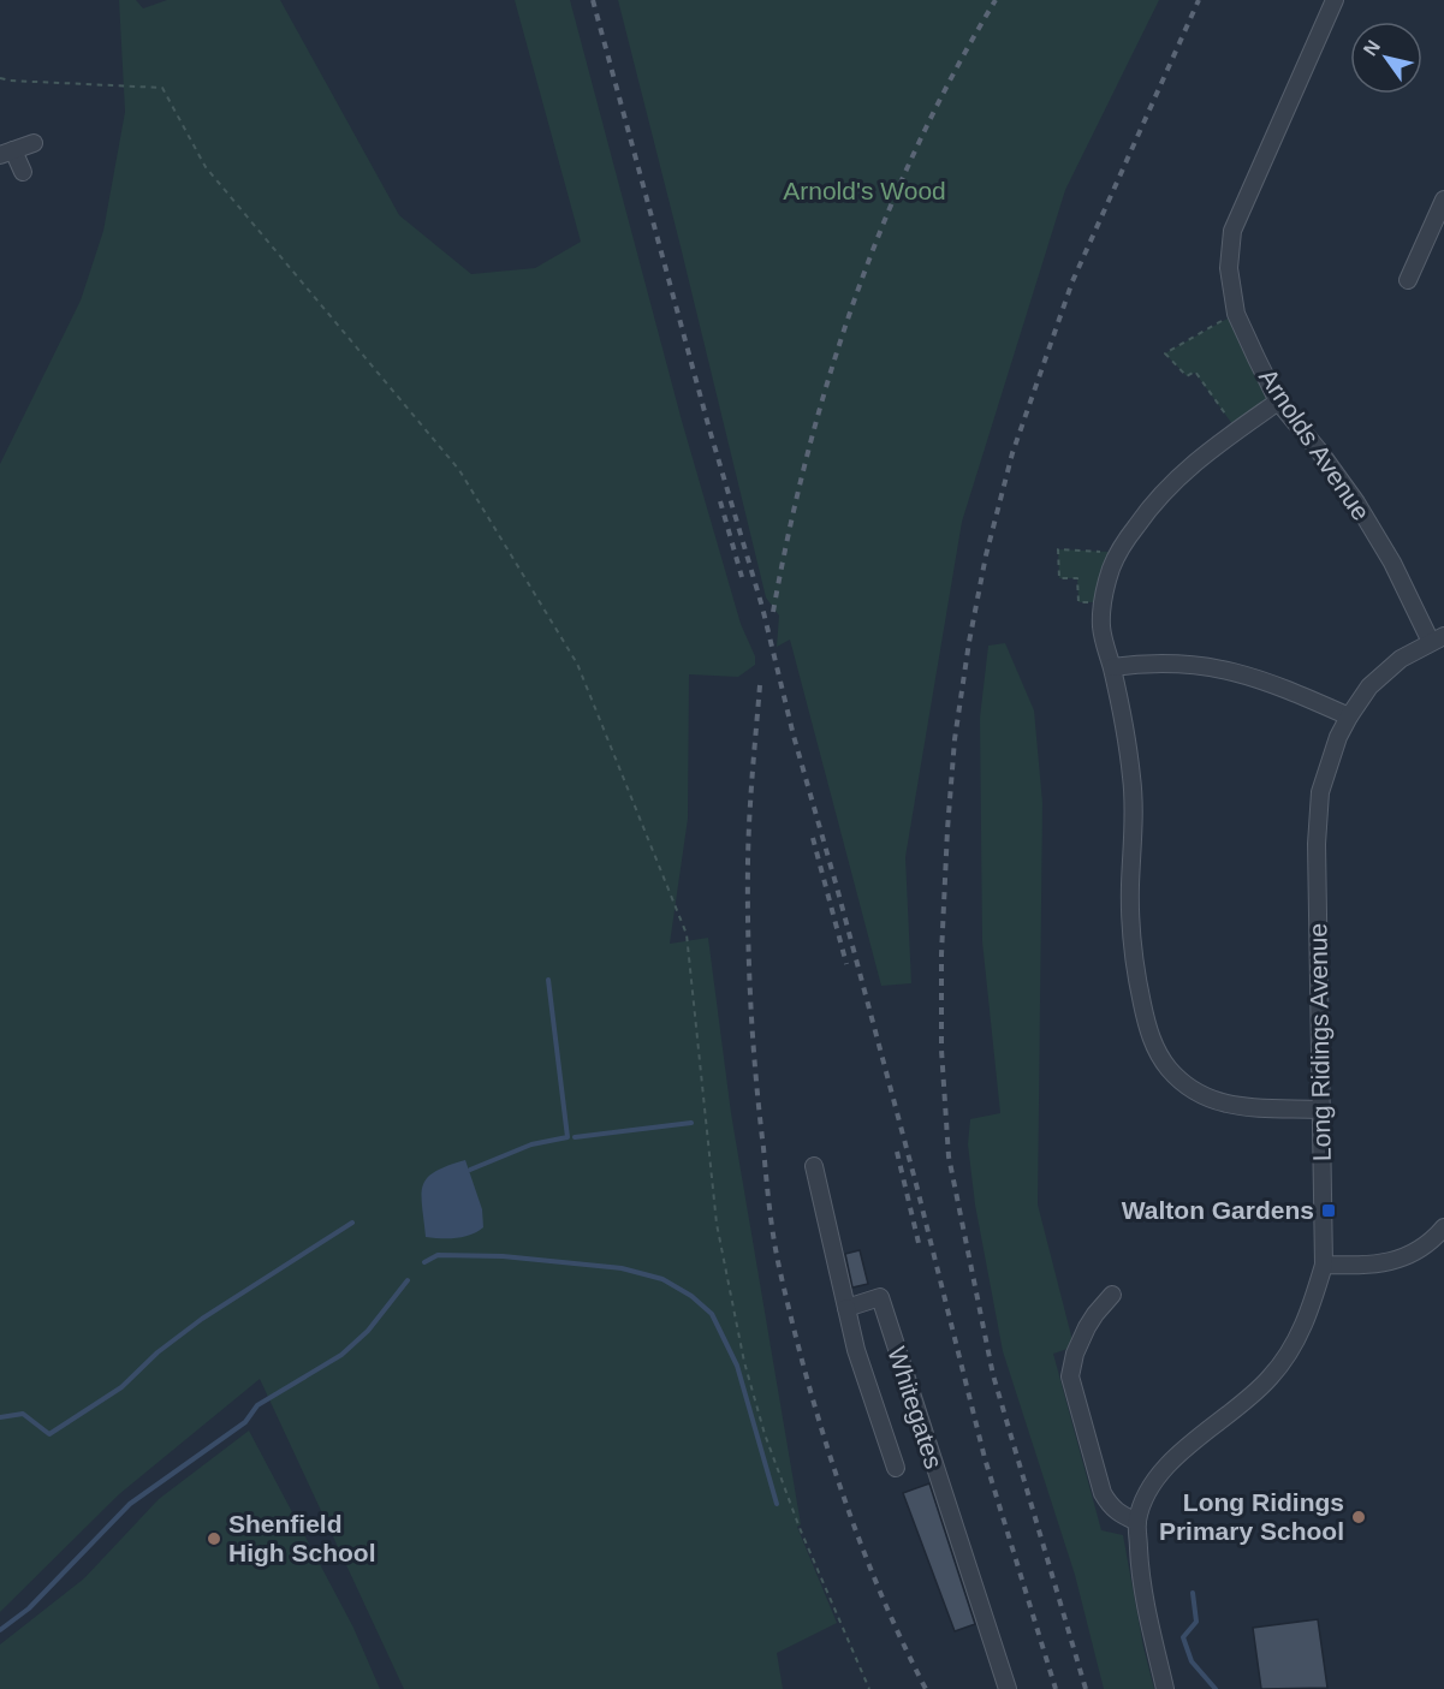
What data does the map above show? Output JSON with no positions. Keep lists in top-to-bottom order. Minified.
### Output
{"streets":{"street":["Arnolds Avenue","Long Ridings Avenue","Whitegates"]},"crossings":[["Arnolds Avenue","Long Ridings Avenue"]],"parks":["Arnold's Wood"],"places":{"transit":["Walton Gardens"],"other":["Long Ridings Primary School","Shenfield High School"]},"north":"top left"}
